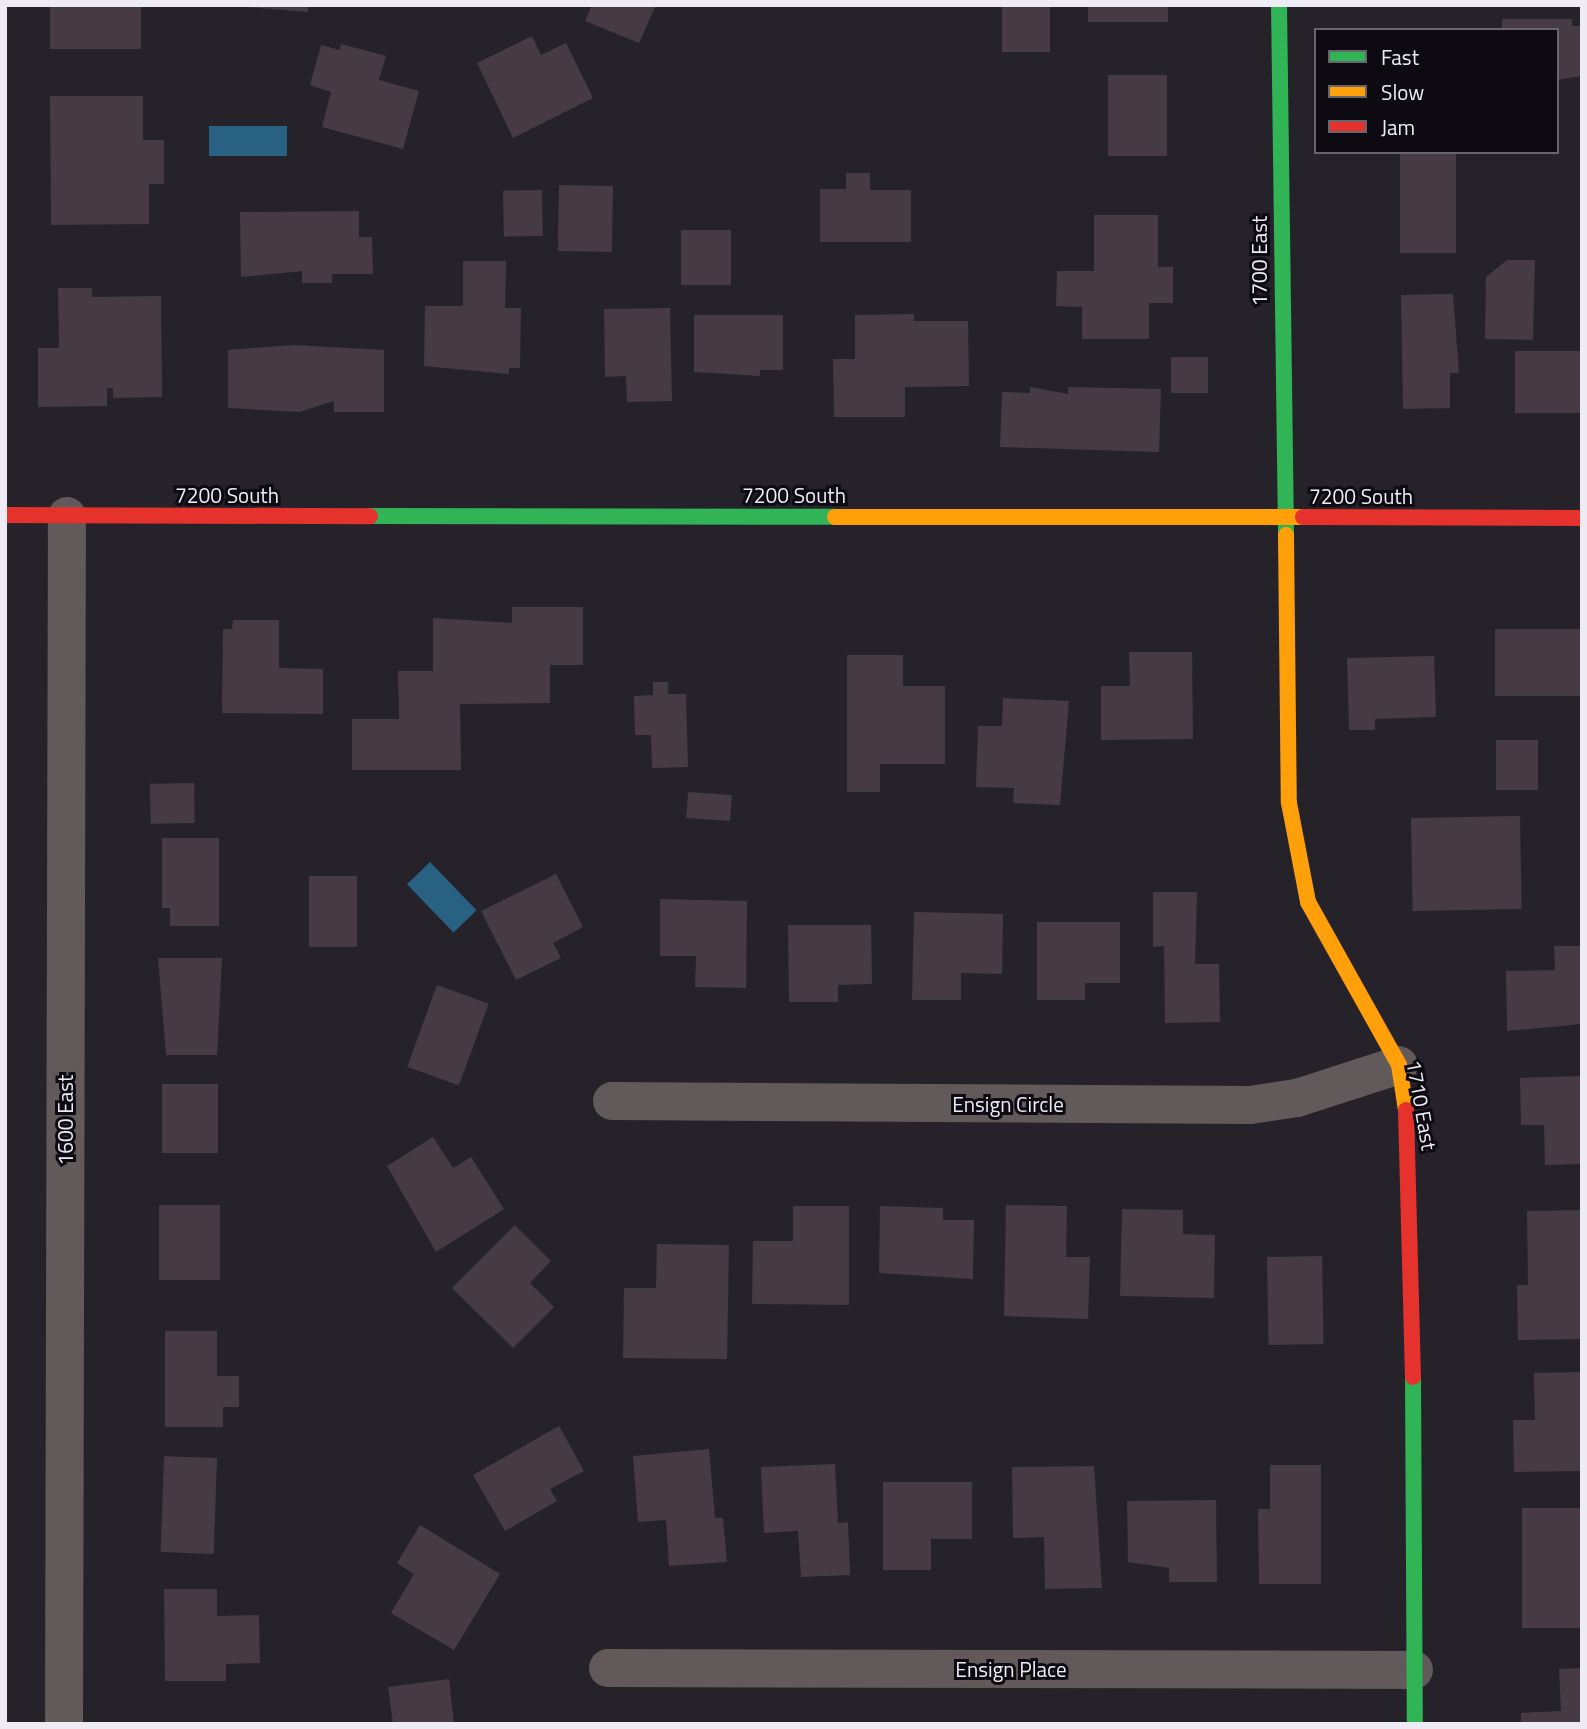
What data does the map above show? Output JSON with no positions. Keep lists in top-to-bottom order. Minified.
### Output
{"streets":{"street":["1700 East","7200 South","Ensign Circle","1710 East","1600 East","Ensign Place"]},"crossings":[["1700 East","7200 South"],["1700 East","1710 East"],["7200 South","1710 East"],["7200 South","1600 East"],["Ensign Circle","1710 East"],["1710 East","Ensign Place"]],"legend":["Fast","Slow","Jam"]}
